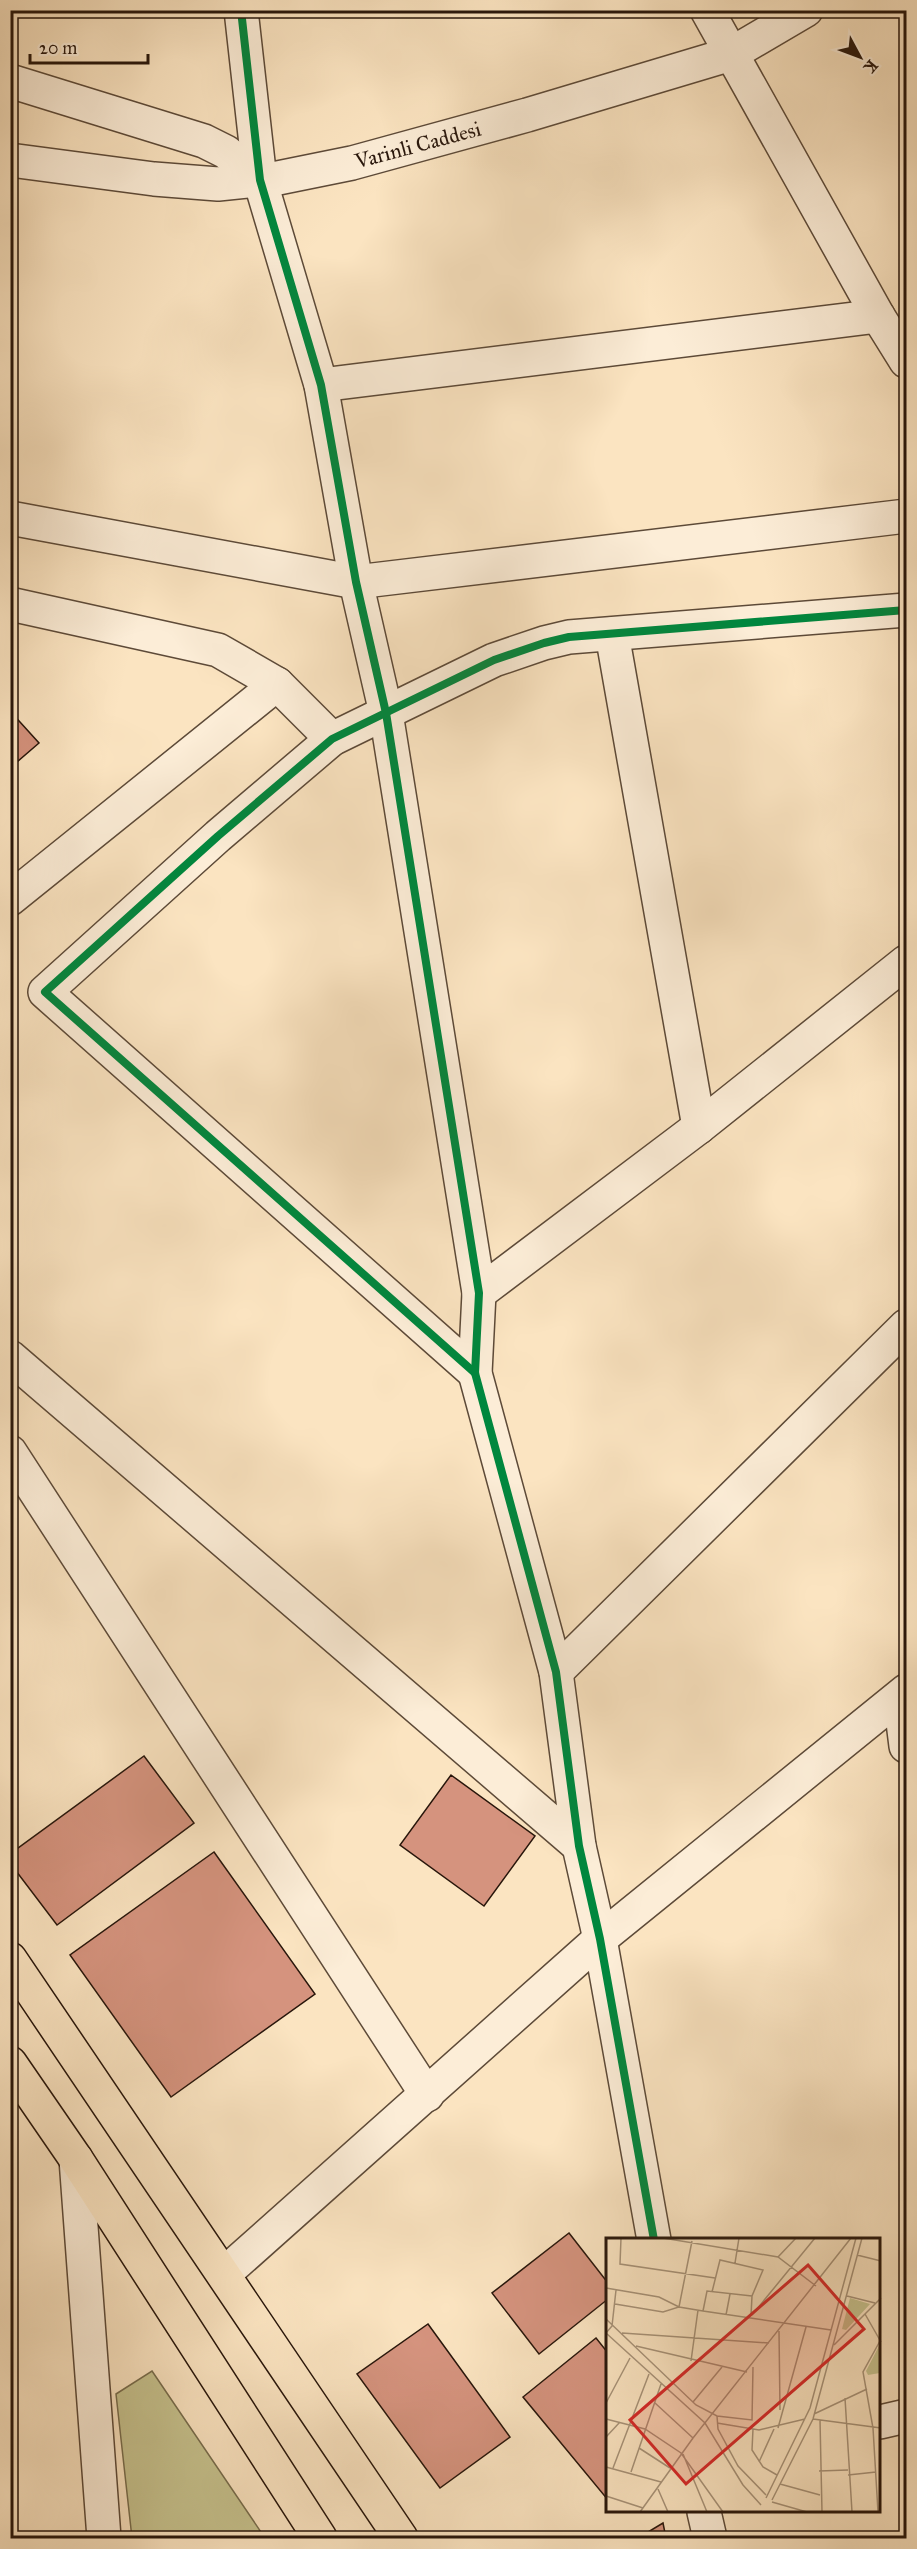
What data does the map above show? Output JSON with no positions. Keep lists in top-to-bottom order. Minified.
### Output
{"streets":{"street":["Varinli Caddesi"]},"scale_bar":"20 m","north":"bottom right"}
